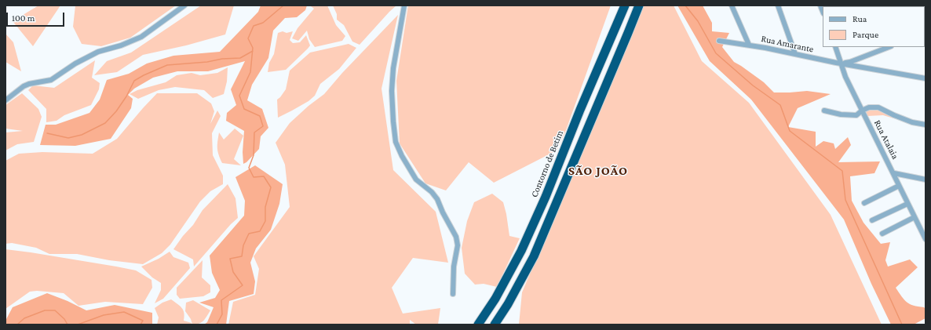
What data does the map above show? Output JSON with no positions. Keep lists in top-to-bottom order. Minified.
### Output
{"streets":{"highway":["Contorno de Betim"],"street":["Rua Amarante","Rua Atalaia"]},"crossings":[["Rua Amarante","Rua Atalaia"]],"districts":["SÃO JOÃO"],"legend":["Rua","Parque"],"scale_bar":"100 m"}
